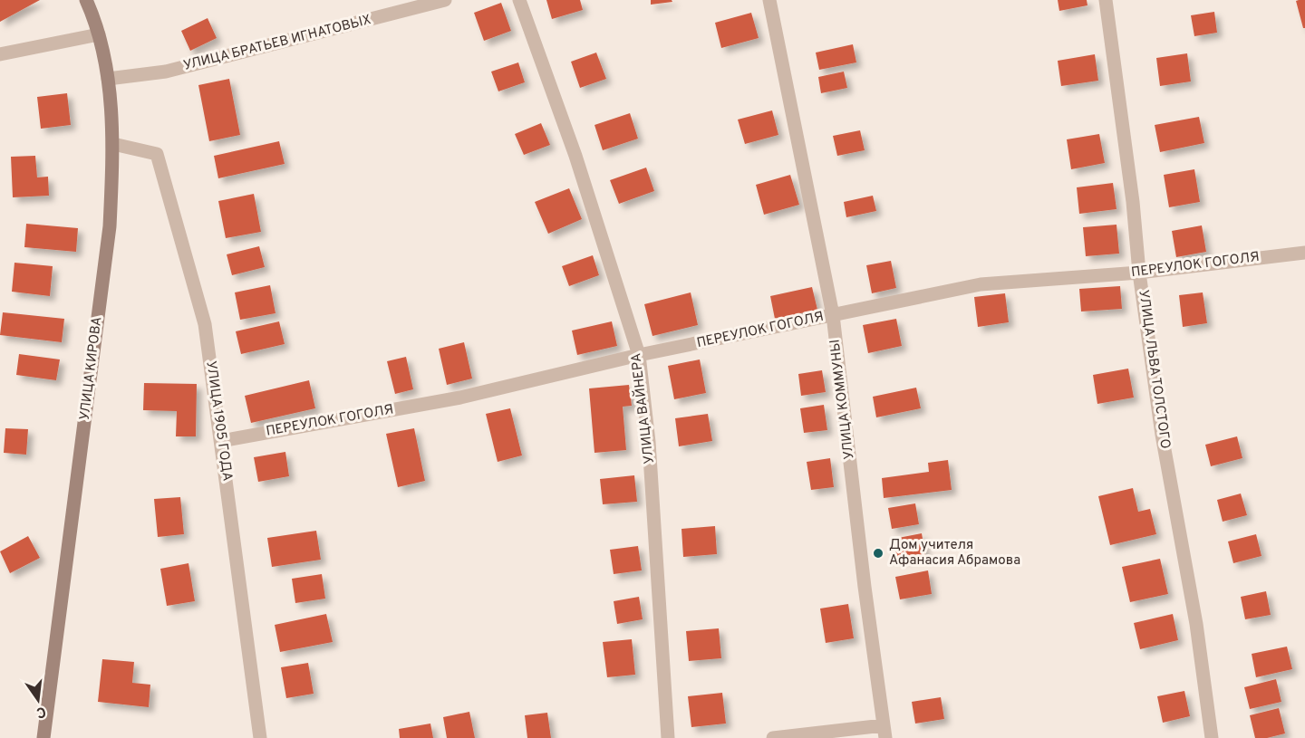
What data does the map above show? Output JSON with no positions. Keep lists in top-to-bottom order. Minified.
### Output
{"streets":{"main road":["УЛИЦА КИРОВА"],"street":["УЛИЦА БРАТЬЕВ ИГНАТОВЫХ","ПЕРЕУЛОК ГОГОЛЯ","УЛИЦА ЛЬВА ТОЛСТОГО","УЛИЦА КОММУНЫ","УЛИЦА ВАЙНЕРА","УЛИЦА 1905 ГОДА"]},"crossings":[["УЛИЦА БРАТЬЕВ ИГНАТОВЫХ","УЛИЦА КИРОВА"],["ПЕРЕУЛОК ГОГОЛЯ","УЛИЦА ЛЬВА ТОЛСТОГО"],["ПЕРЕУЛОК ГОГОЛЯ","УЛИЦА КОММУНЫ"],["ПЕРЕУЛОК ГОГОЛЯ","УЛИЦА ВАЙНЕРА"],["ПЕРЕУЛОК ГОГОЛЯ","УЛИЦА 1905 ГОДА"],["УЛИЦА КИРОВА","УЛИЦА 1905 ГОДА"]],"places":["Дом учителя Афанасия Абрамова"],"north":"bottom"}
